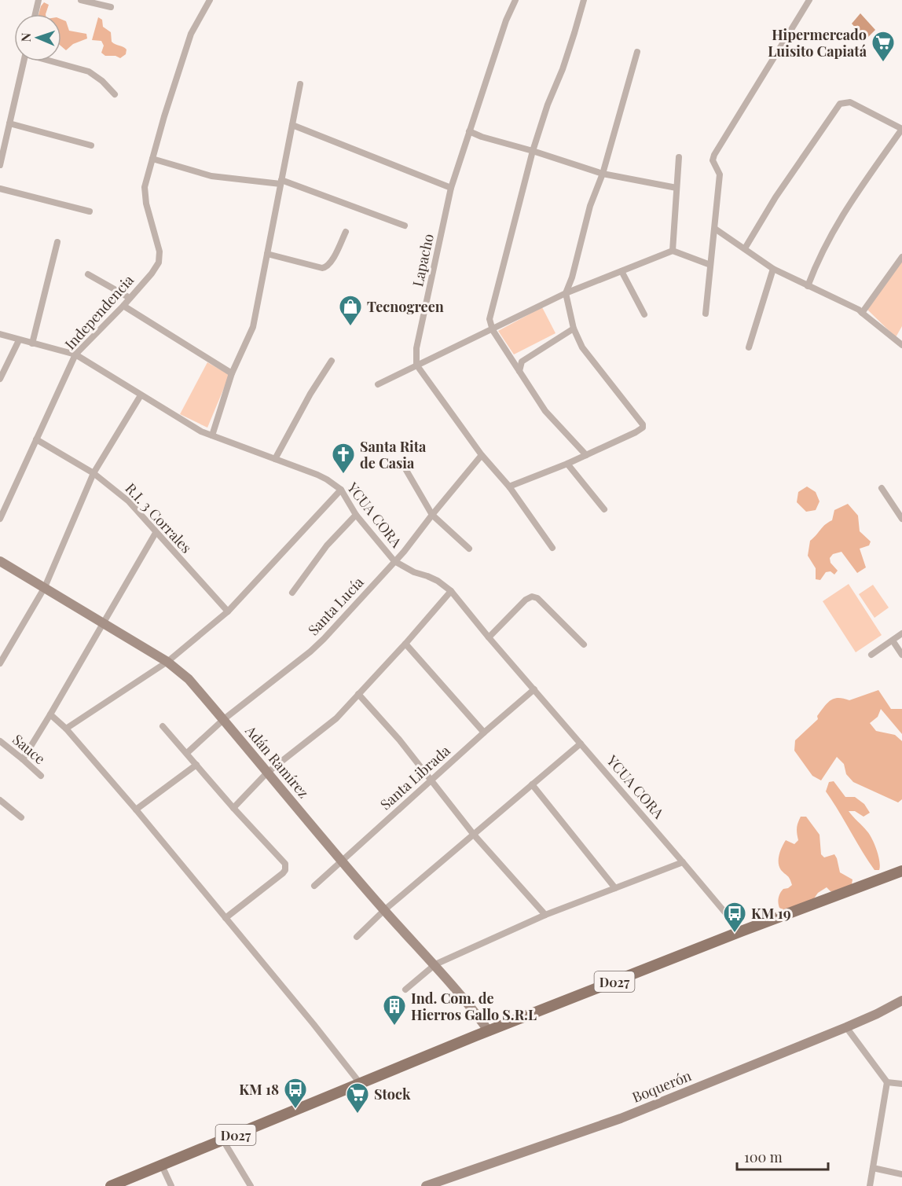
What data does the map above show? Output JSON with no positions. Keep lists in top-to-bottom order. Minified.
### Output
{"streets":{"main road":["D027"],"street":["Lapacho","Independencia","YCUA CORA","R.I. 3 Corrales","Santa Lucía","Sauce","Adán Ramírez","Santa Librada","Boquerón"]},"crossings":[["Independencia","YCUA CORA"],["Independencia","R.I. 3 Corrales"],["YCUA CORA","Santa Lucía"],["YCUA CORA","Santa Librada"],["YCUA CORA","D027"],["Santa Lucía","Adán Ramírez"],["Adán Ramírez","Santa Librada"],["Adán Ramírez","D027"]],"places":{"supermarket":["Hipermercado Luisito Capiatá","Stock"],"shop":["Tecnogreen"],"church":["Santa Rita de Casia"],"bus stop":["KM 19","KM 18"],"building":["Ind. Com. de Hierros Gallo S.R.L"]},"scale_bar":"100 m","north":"left"}
